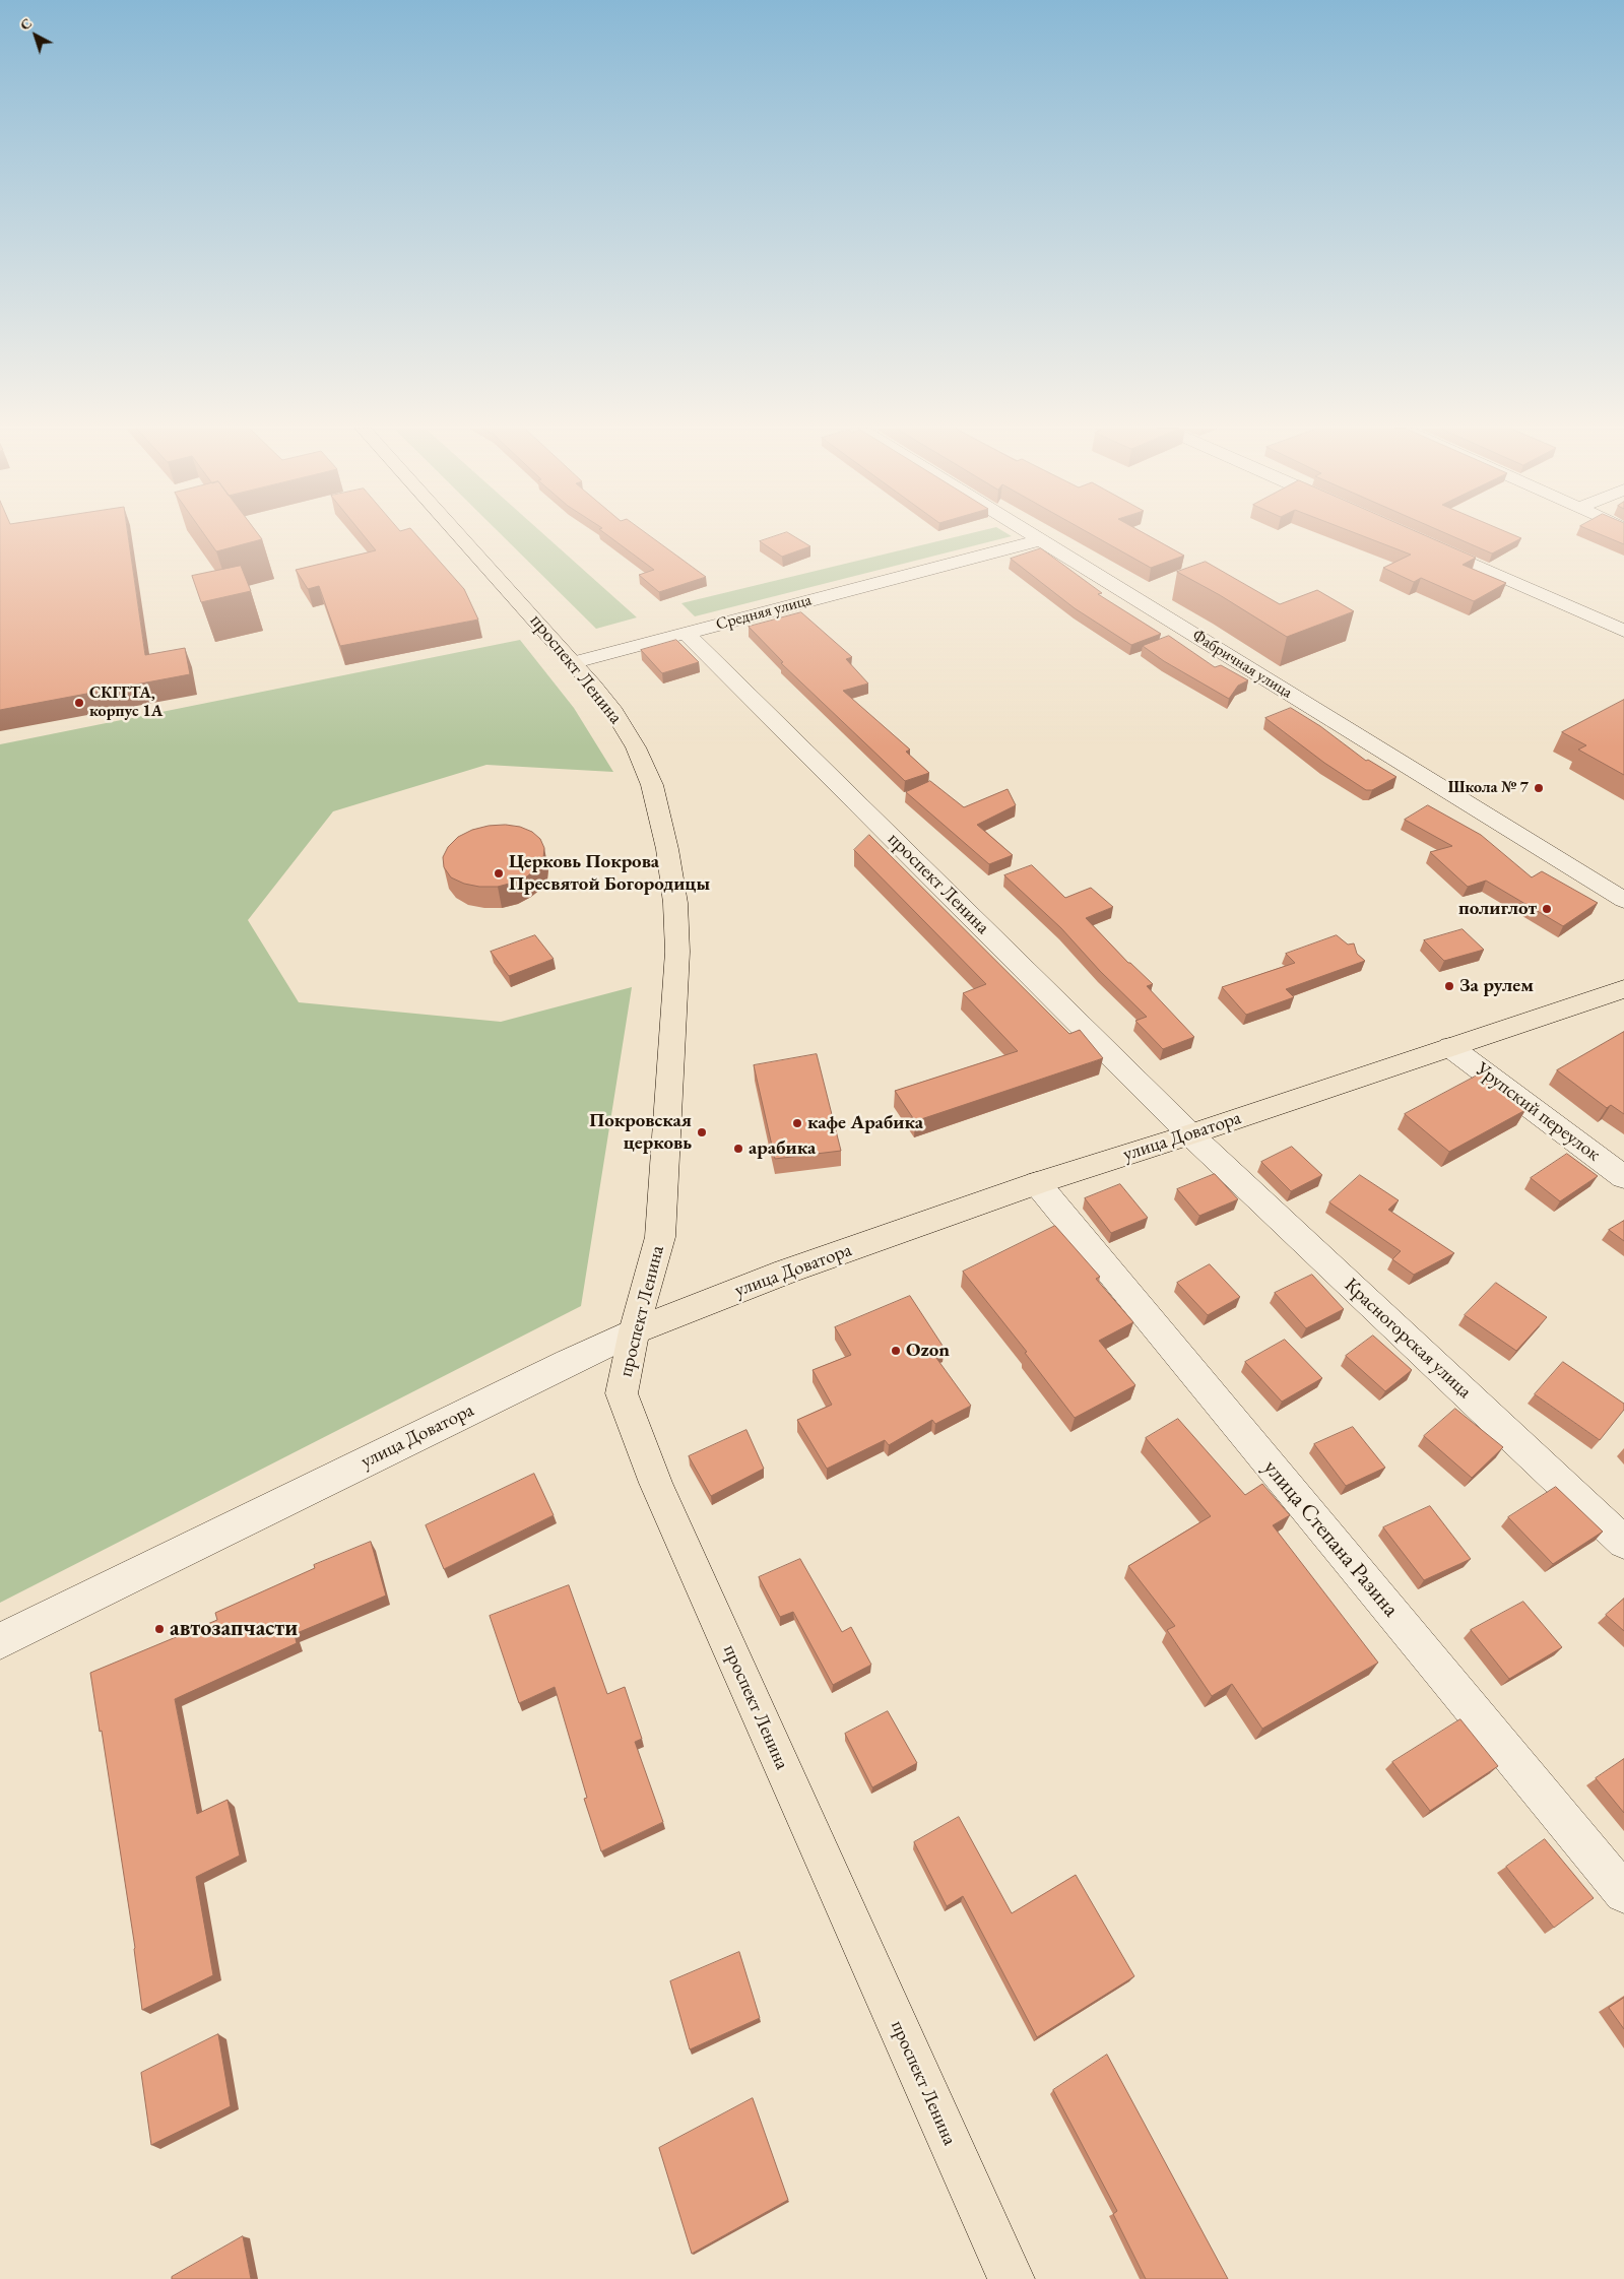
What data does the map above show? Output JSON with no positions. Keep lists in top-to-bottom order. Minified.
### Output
{"streets":{"main road":["проспект Ленина","улица Доватора"],"street":["Средняя улица","Фабричная улица","Урупский переулок","Красногорская улица","улица Степана Разина"]},"crossings":[["Средняя улица","Фабричная улица"],["Средняя улица","проспект Ленина"],["проспект Ленина","улица Доватора"],["проспект Ленина","Красногорская улица"],["Урупский переулок","улица Доватора"],["улица Доватора","Красногорская улица"],["улица Доватора","улица Степана Разина"]],"places":["СКГГТА, корпус 1А","Школа № 7","Церковь Покрова Пресвятой Богородицы","полиглот","За рулем","кафе Арабика","Покровская церковь","арабика","Ozon","автозапчасти"],"north":"top left"}
